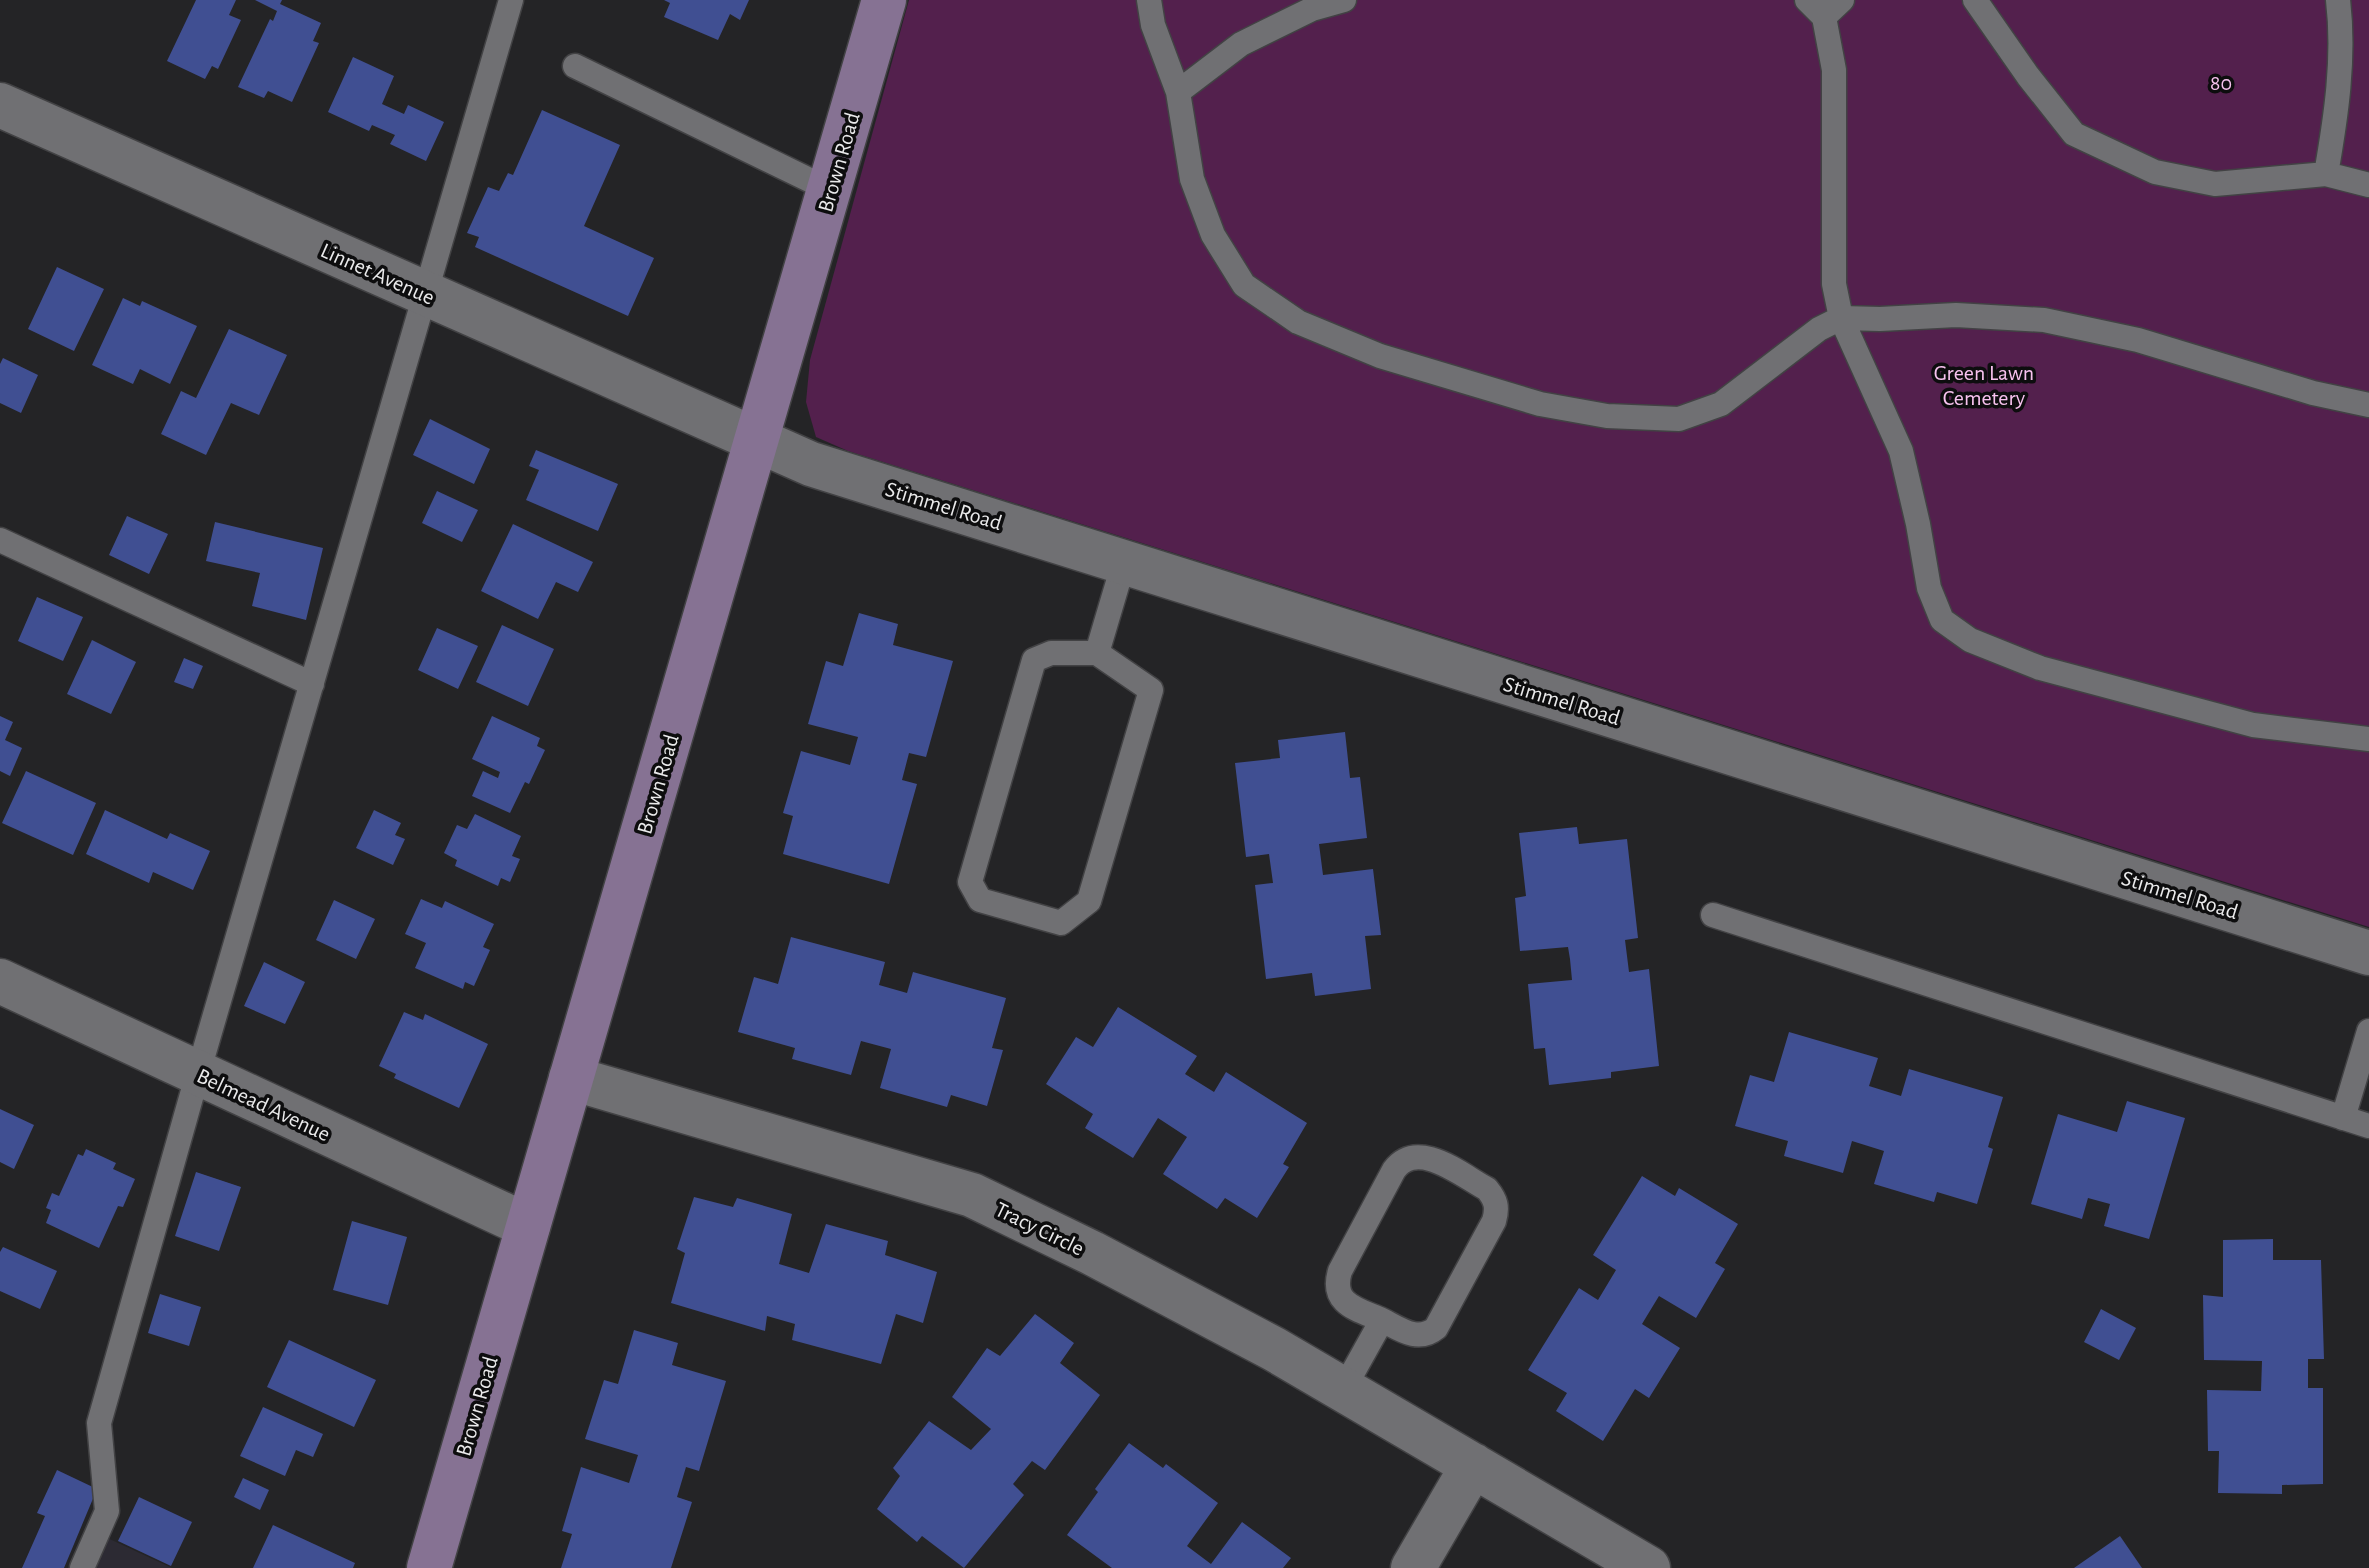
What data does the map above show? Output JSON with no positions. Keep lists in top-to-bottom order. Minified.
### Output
{"streets":{"main road":["Brown Road"],"street":["Linnet Avenue","Stimmel Road","Belmead Avenue","Tracy Circle"]},"crossings":[["Brown Road","Linnet Avenue"],["Brown Road","Stimmel Road"],["Brown Road","Belmead Avenue"],["Brown Road","Tracy Circle"],["Linnet Avenue","Stimmel Road"]],"parks":["80","Green Lawn Cemetery"]}
